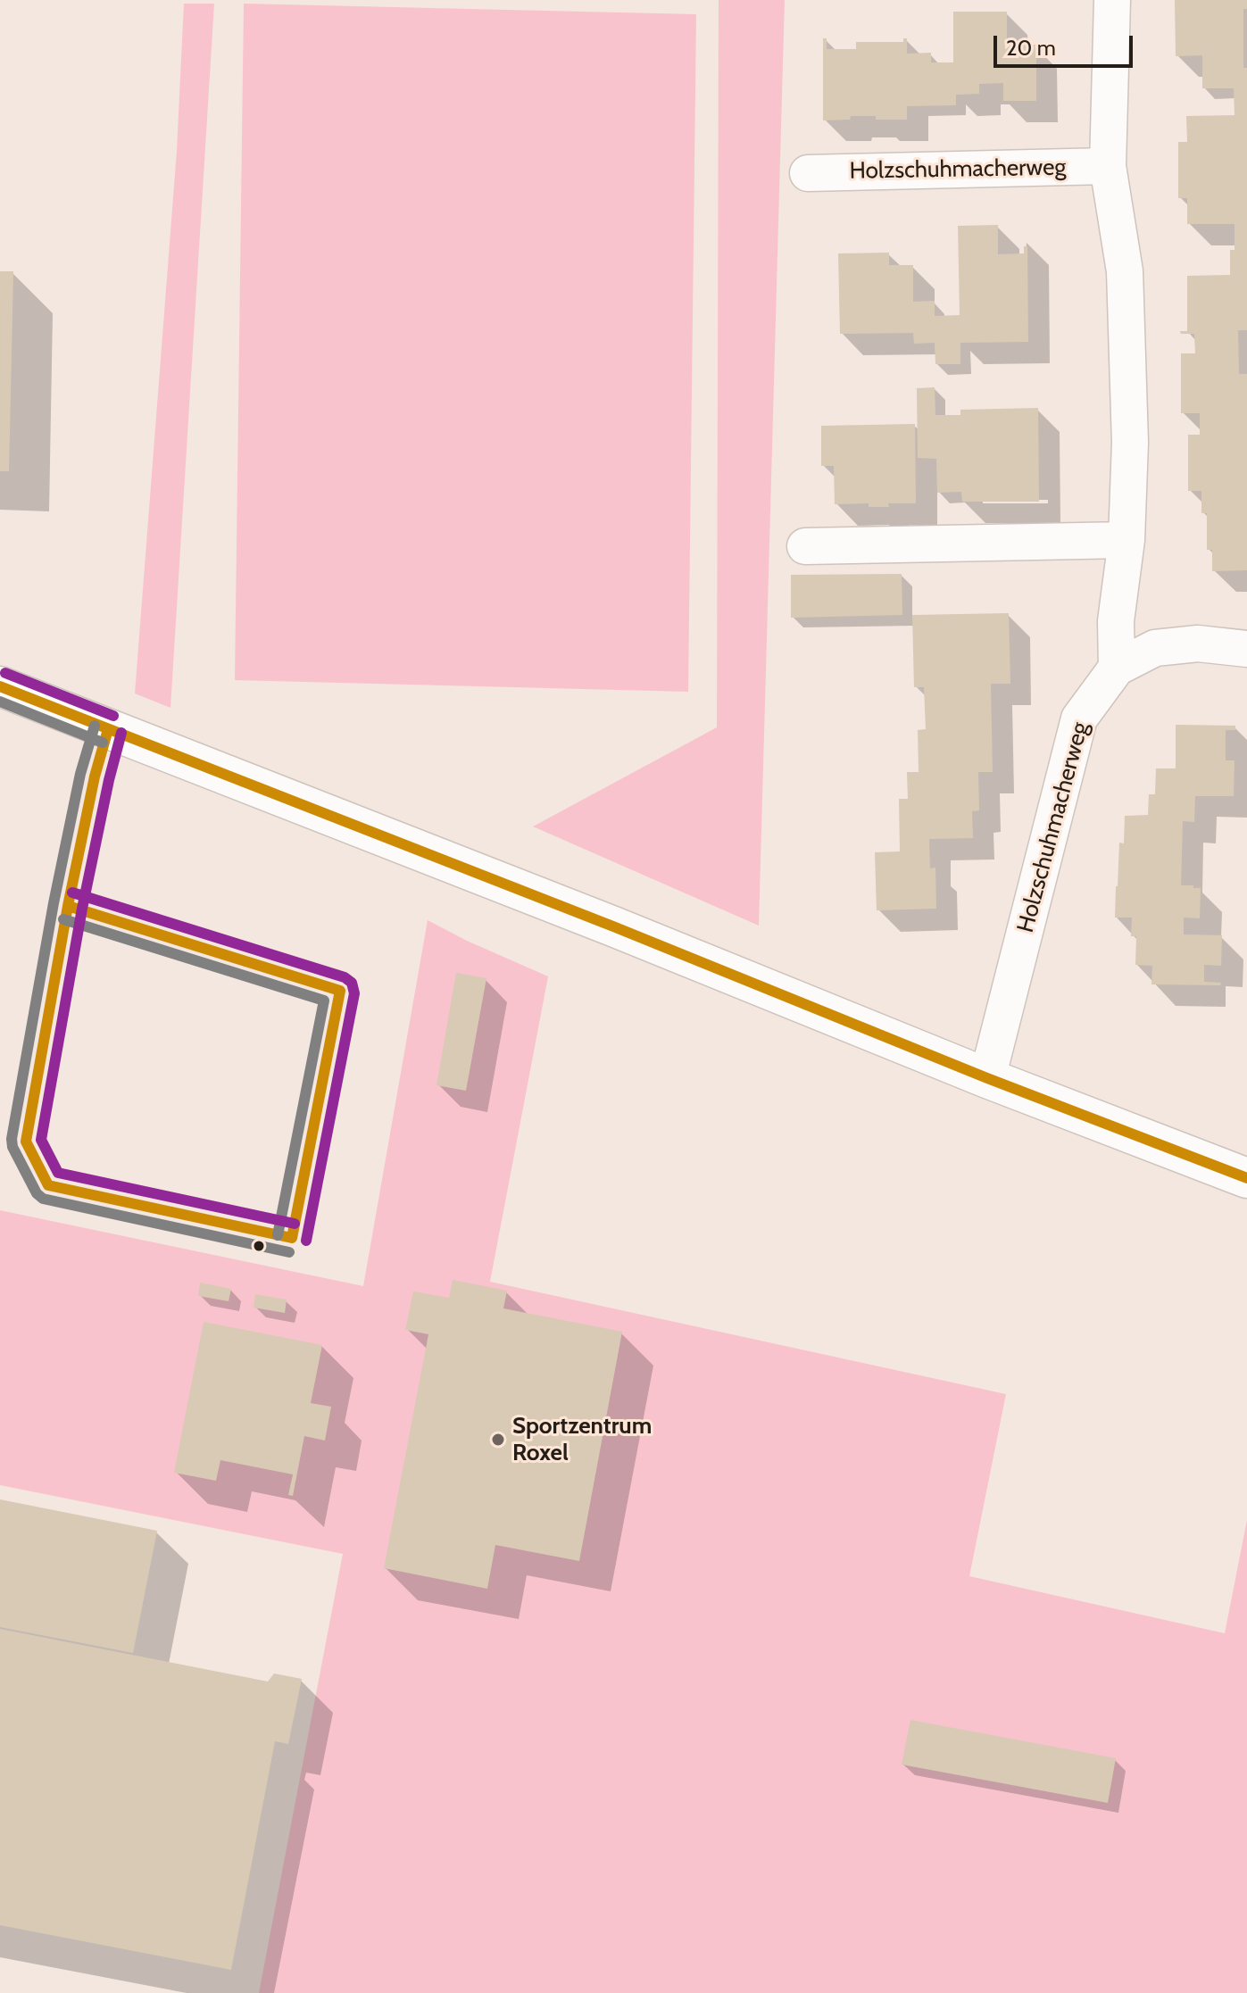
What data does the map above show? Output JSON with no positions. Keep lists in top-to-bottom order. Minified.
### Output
{"streets":{"street":["Holzschuhmacherweg"]},"places":["Sportzentrum Roxel"],"scale_bar":"20 m"}
